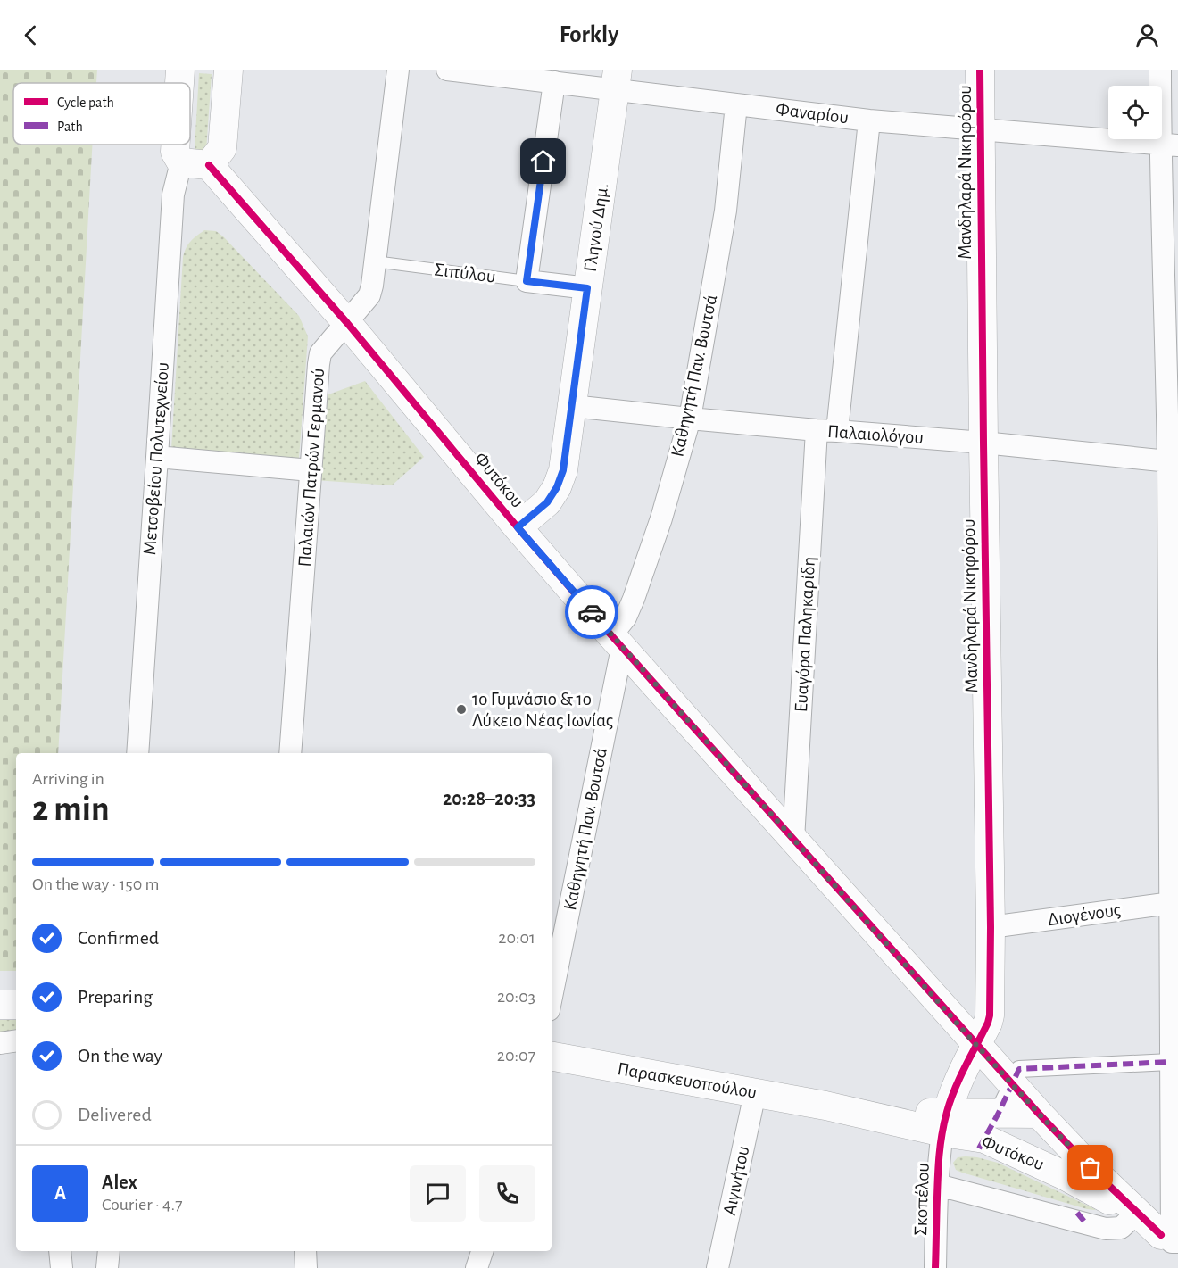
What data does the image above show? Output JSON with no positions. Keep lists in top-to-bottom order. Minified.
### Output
{"streets":{"street":["Φαναρίου","Μανδηλαρά Νικηφόρου","Γληνού Δημ.","Σιπύλου","Καθηγητή Παν. Βουτσά","Παλαιολόγου","Μετσοβείου Πολυτεχνείου","Παλαιών Πατρών Γερμανού","Φυτόκου","Ευαγόρα Παληκαρίδη","Διογένους","Παρασκευοπούλου","Αιγινήτου","Σκοπέλου"]},"crossings":[["Φαναρίου","Μανδηλαρά Νικηφόρου"],["Φαναρίου","Γληνού Δημ."],["Φαναρίου","Καθηγητή Παν. Βουτσά"],["Φαναρίου","Ευαγόρα Παληκαρίδη"],["Μανδηλαρά Νικηφόρου","Παλαιολόγου"],["Μανδηλαρά Νικηφόρου","Φυτόκου"],["Μανδηλαρά Νικηφόρου","Διογένους"],["Μανδηλαρά Νικηφόρου","Παρασκευοπούλου"],["Μανδηλαρά Νικηφόρου","Σκοπέλου"],["Γληνού Δημ.","Σιπύλου"],["Γληνού Δημ.","Παλαιολόγου"],["Γληνού Δημ.","Φυτόκου"],["Σιπύλου","Παλαιών Πατρών Γερμανού"],["Καθηγητή Παν. Βουτσά","Παλαιολόγου"],["Καθηγητή Παν. Βουτσά","Φυτόκου"],["Παλαιολόγου","Ευαγόρα Παληκαρίδη"],["Παλαιών Πατρών Γερμανού","Φυτόκου"],["Φυτόκου","Ευαγόρα Παληκαρίδη"],["Φυτόκου","Παρασκευοπούλου"],["Φυτόκου","Σκοπέλου"],["Παρασκευοπούλου","Αιγινήτου"],["Παρασκευοπούλου","Σκοπέλου"]],"places":["1ο Γυμνάσιο & 1ο Λύκειο Νέας Ιωνίας"],"legend":["Cycle path","Path"],"page":{"header":"Forkly","heading":["2 min","Arriving in","20:28–20:33"],"panel":["Alex","Courier · 4.7"],"bar":"On the way · 150 m","list":[["Confirmed","20:01"],["Preparing","20:03"],["On the way","20:07"],"Delivered"],"round":"A"}}
